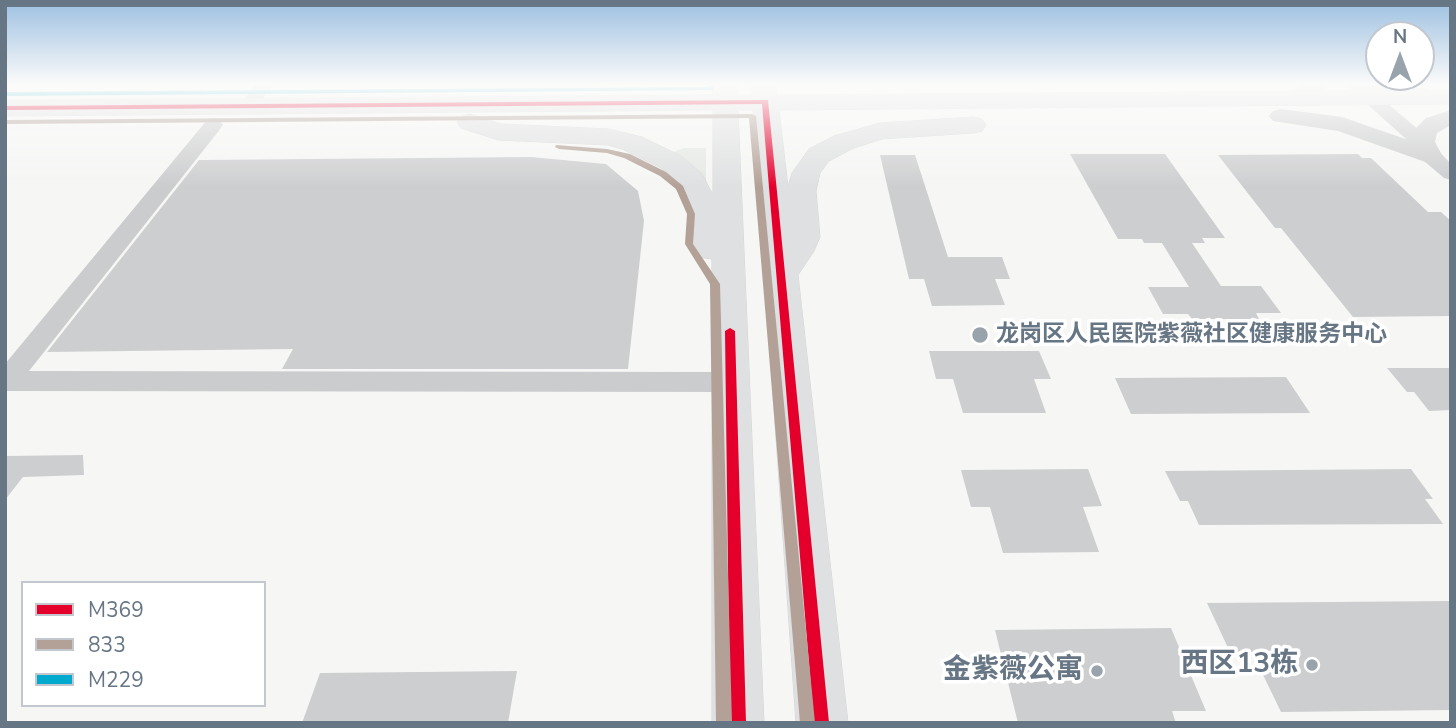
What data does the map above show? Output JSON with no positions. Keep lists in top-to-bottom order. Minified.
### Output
{"places":["龙岗区人民医院紫薇社区健康服务中心","西区13栋","金紫薇公寓"],"lines":["transit line M369","transit line 833"],"legend":["M369","833","M229"],"north":"top"}
